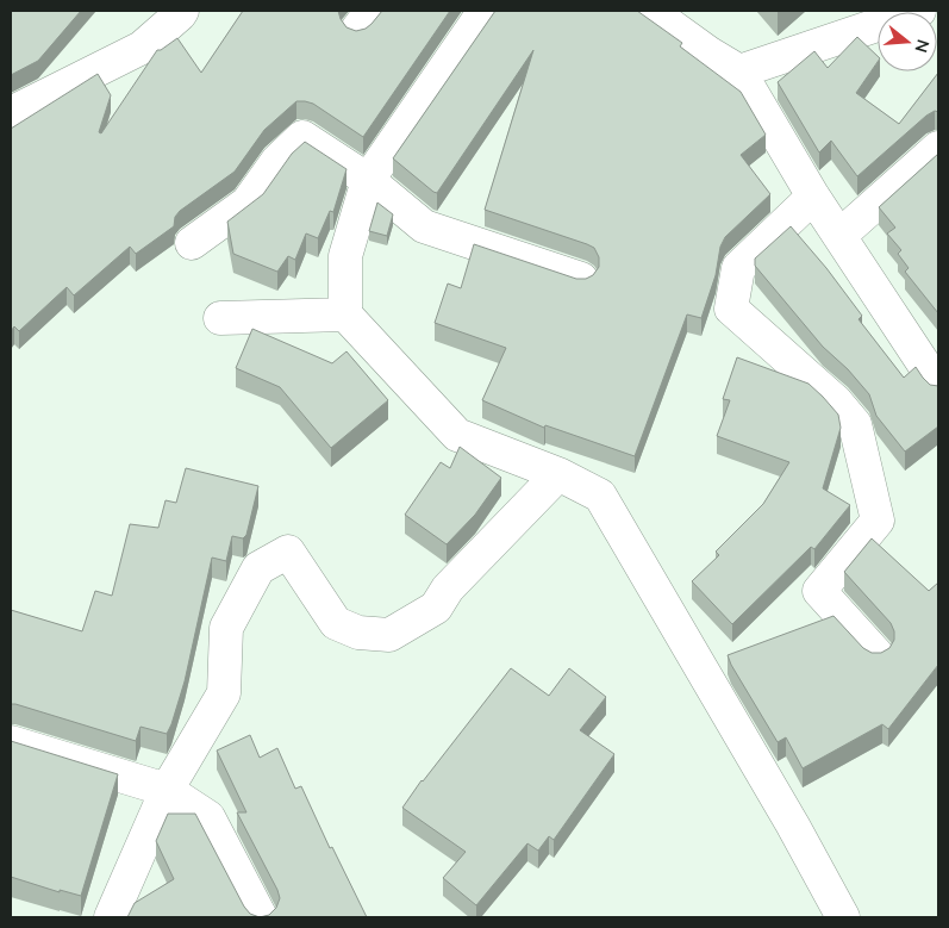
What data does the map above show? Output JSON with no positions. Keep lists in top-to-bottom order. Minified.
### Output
{"north":"right"}
